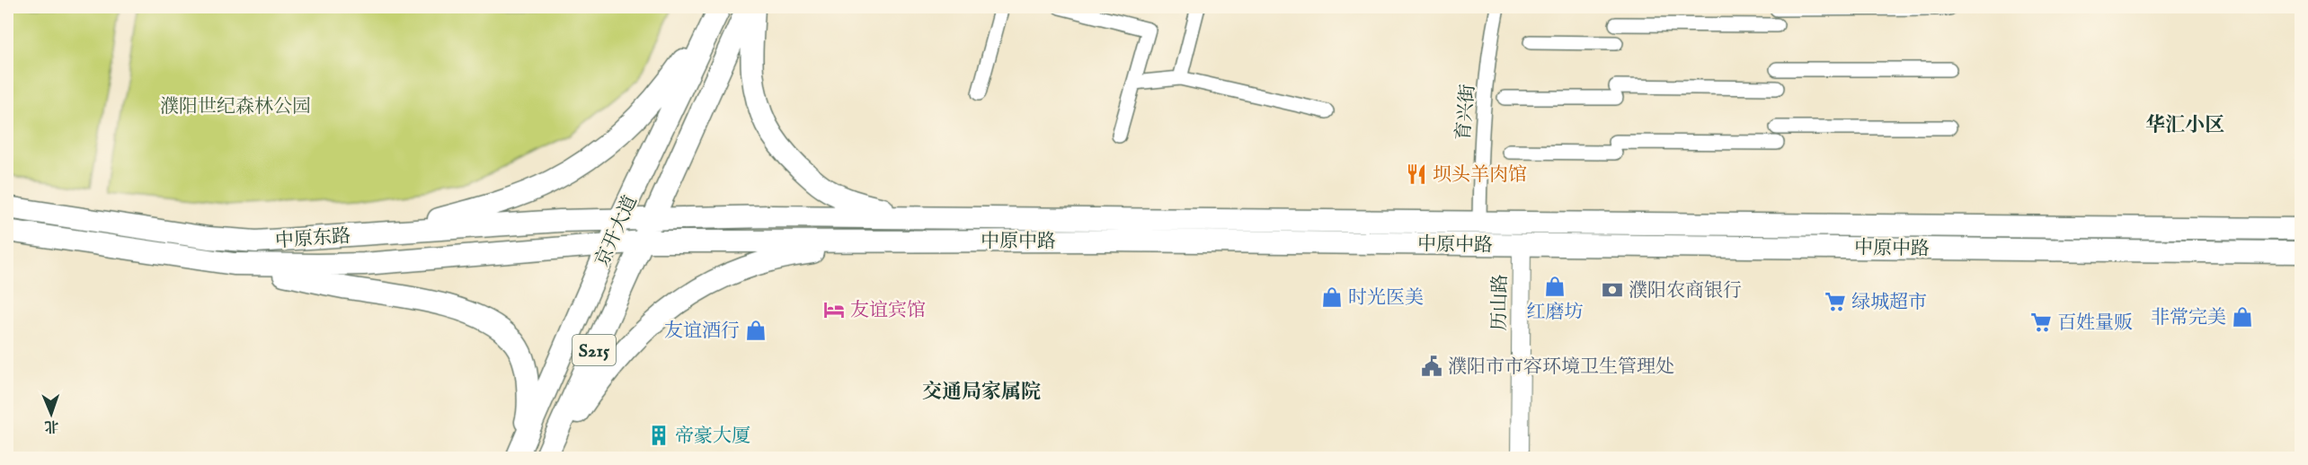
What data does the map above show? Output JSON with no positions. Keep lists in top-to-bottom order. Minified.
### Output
{"streets":{"main road":["京开大道","中原东路","中原中路","S215"],"street":["育兴街","历山路"]},"crossings":[["育兴街","中原中路"],["京开大道","中原东路"],["京开大道","中原中路"],["中原东路","中原中路"],["中原中路","历山路"]],"districts":["华汇小区","交通局家属院"],"parks":["濮阳世纪森林公园"],"places":{"restaurant":["坝头羊肉馆"],"shop":["红磨坊","时光医美","非常完美","友谊酒行"],"bank":["濮阳农商银行"],"supermarket":["绿城超市","百姓量贩"],"hotel":["友谊宾馆"],"public building":["濮阳市市容环境卫生管理处"],"building":["帝豪大厦"]},"north":"bottom"}
